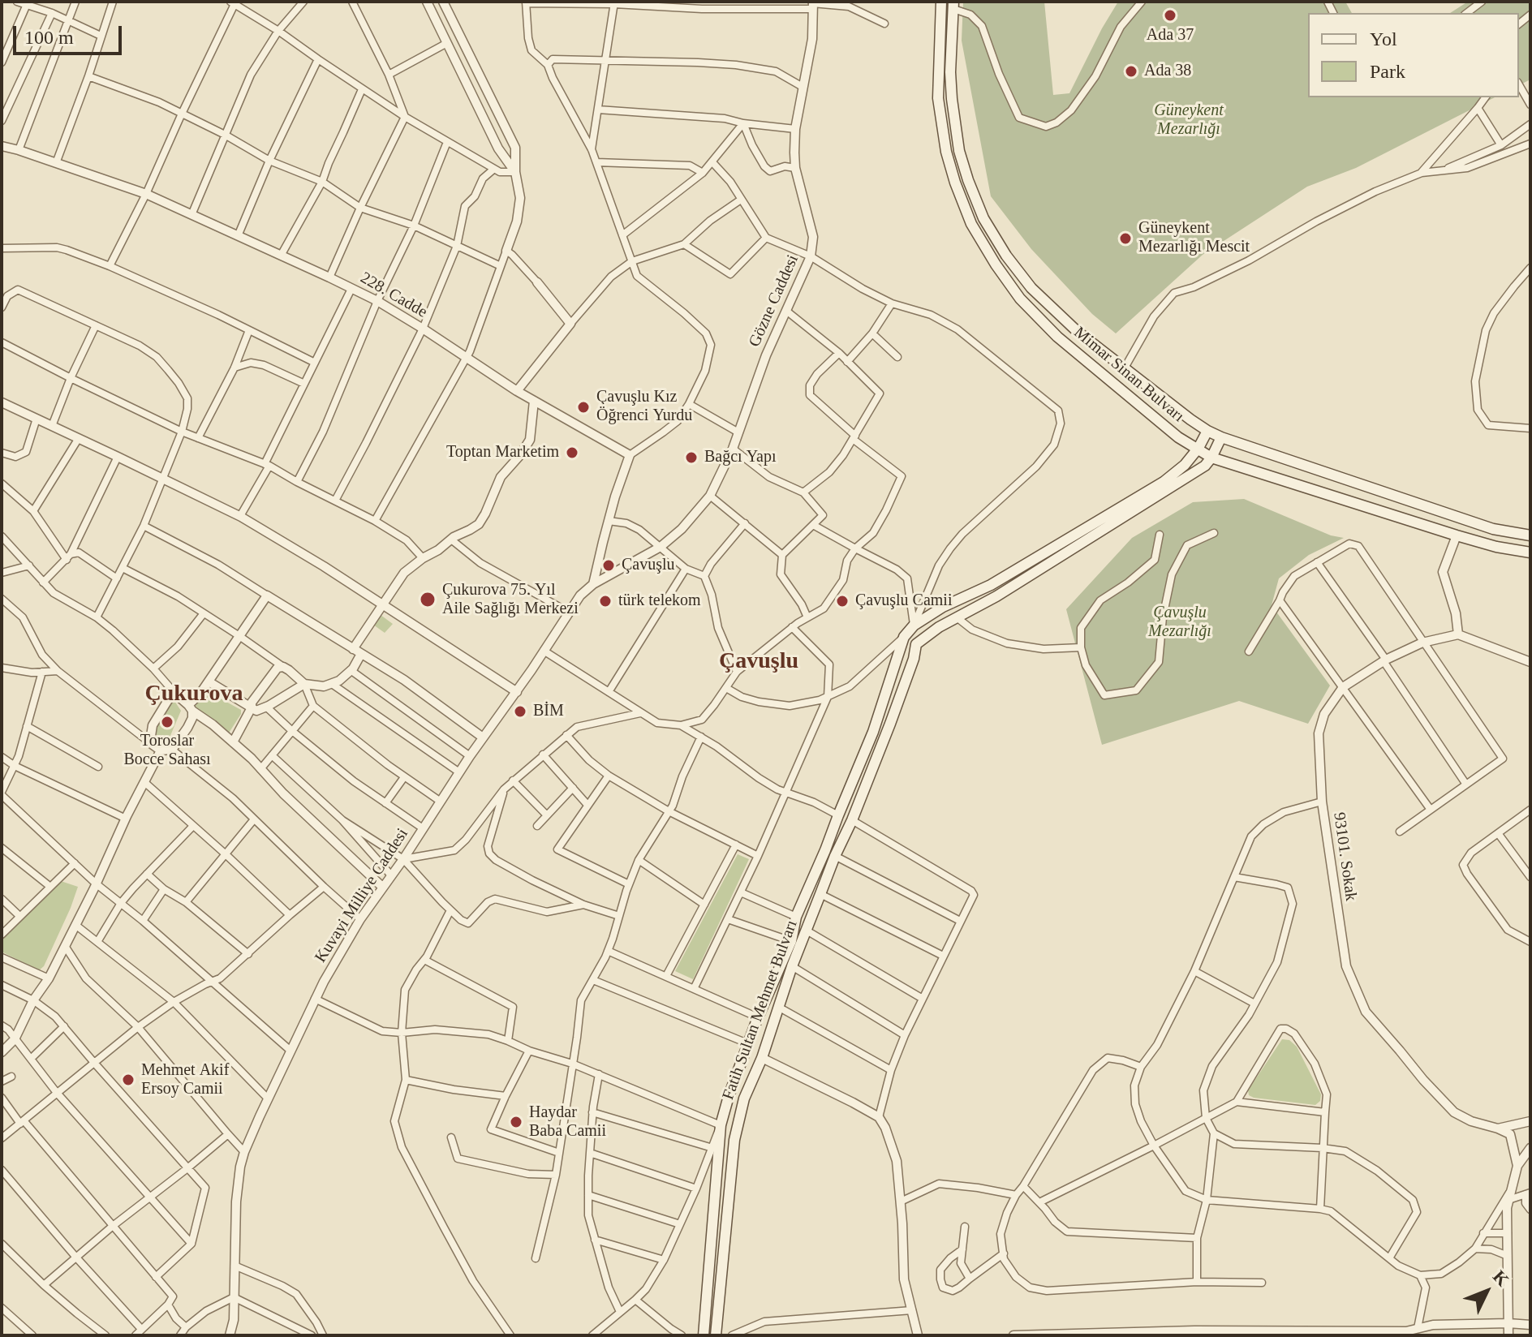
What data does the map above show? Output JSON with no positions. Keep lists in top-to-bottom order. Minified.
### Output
{"streets":{"main road":["Mimar Sinan Bulvarı","Fatih Sultan Mehmet Bulvarı"],"street":["228. Cadde","Gözne Caddesi","93101. Sokak","Kuvayi Milliye Caddesi"]},"crossings":[["Gözne Caddesi","Kuvayi Milliye Caddesi"],["Mimar Sinan Bulvarı","Fatih Sultan Mehmet Bulvarı"]],"districts":["Çavuşlu","Çukurova"],"parks":["Güneykent Mezarlığı","Çavuşlu Mezarlığı"],"places":["Ada 37","Ada 38","Güneykent Mezarlığı Mescit","Çavuşlu Kız Öğrenci Yurdu","Toptan Marketim","Bağcı Yapı","Çavuşlu","Çukurova 75. Yıl Aile Sağlığı Merkezi","türk telekom","Çavuşlu Camii","BİM","Toroslar Bocce Sahası","Mehmet Akif Ersoy Camii","Haydar Baba Camii"],"legend":["Yol","Park"],"scale_bar":"100 m","north":"top right"}
